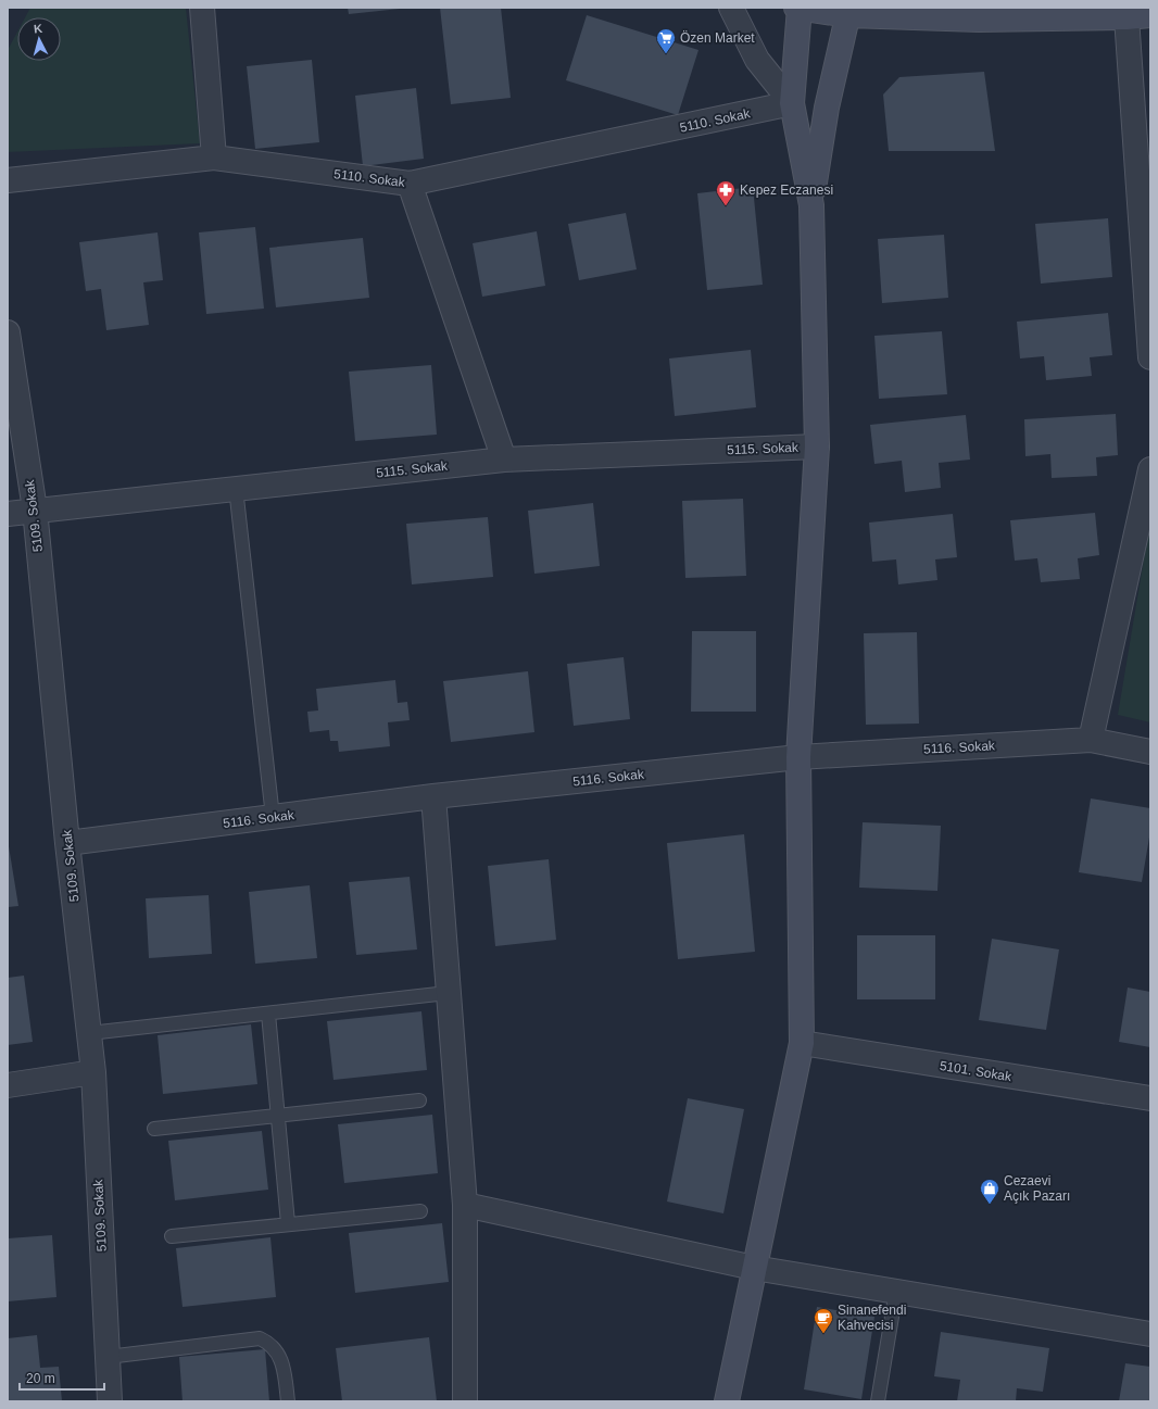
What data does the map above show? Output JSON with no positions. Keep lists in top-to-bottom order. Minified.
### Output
{"streets":{"street":["5110. Sokak","5115. Sokak","5109. Sokak","5116. Sokak","5101. Sokak"]},"crossings":[["5115. Sokak","5109. Sokak"],["5109. Sokak","5116. Sokak"]],"places":{"supermarket":["Özen Market"],"pharmacy":["Kepez Eczanesi"],"shop":["Cezaevi Açık Pazarı"],"cafe":["Sinanefendi Kahvecisi"]},"scale_bar":"20 m","north":"top"}
